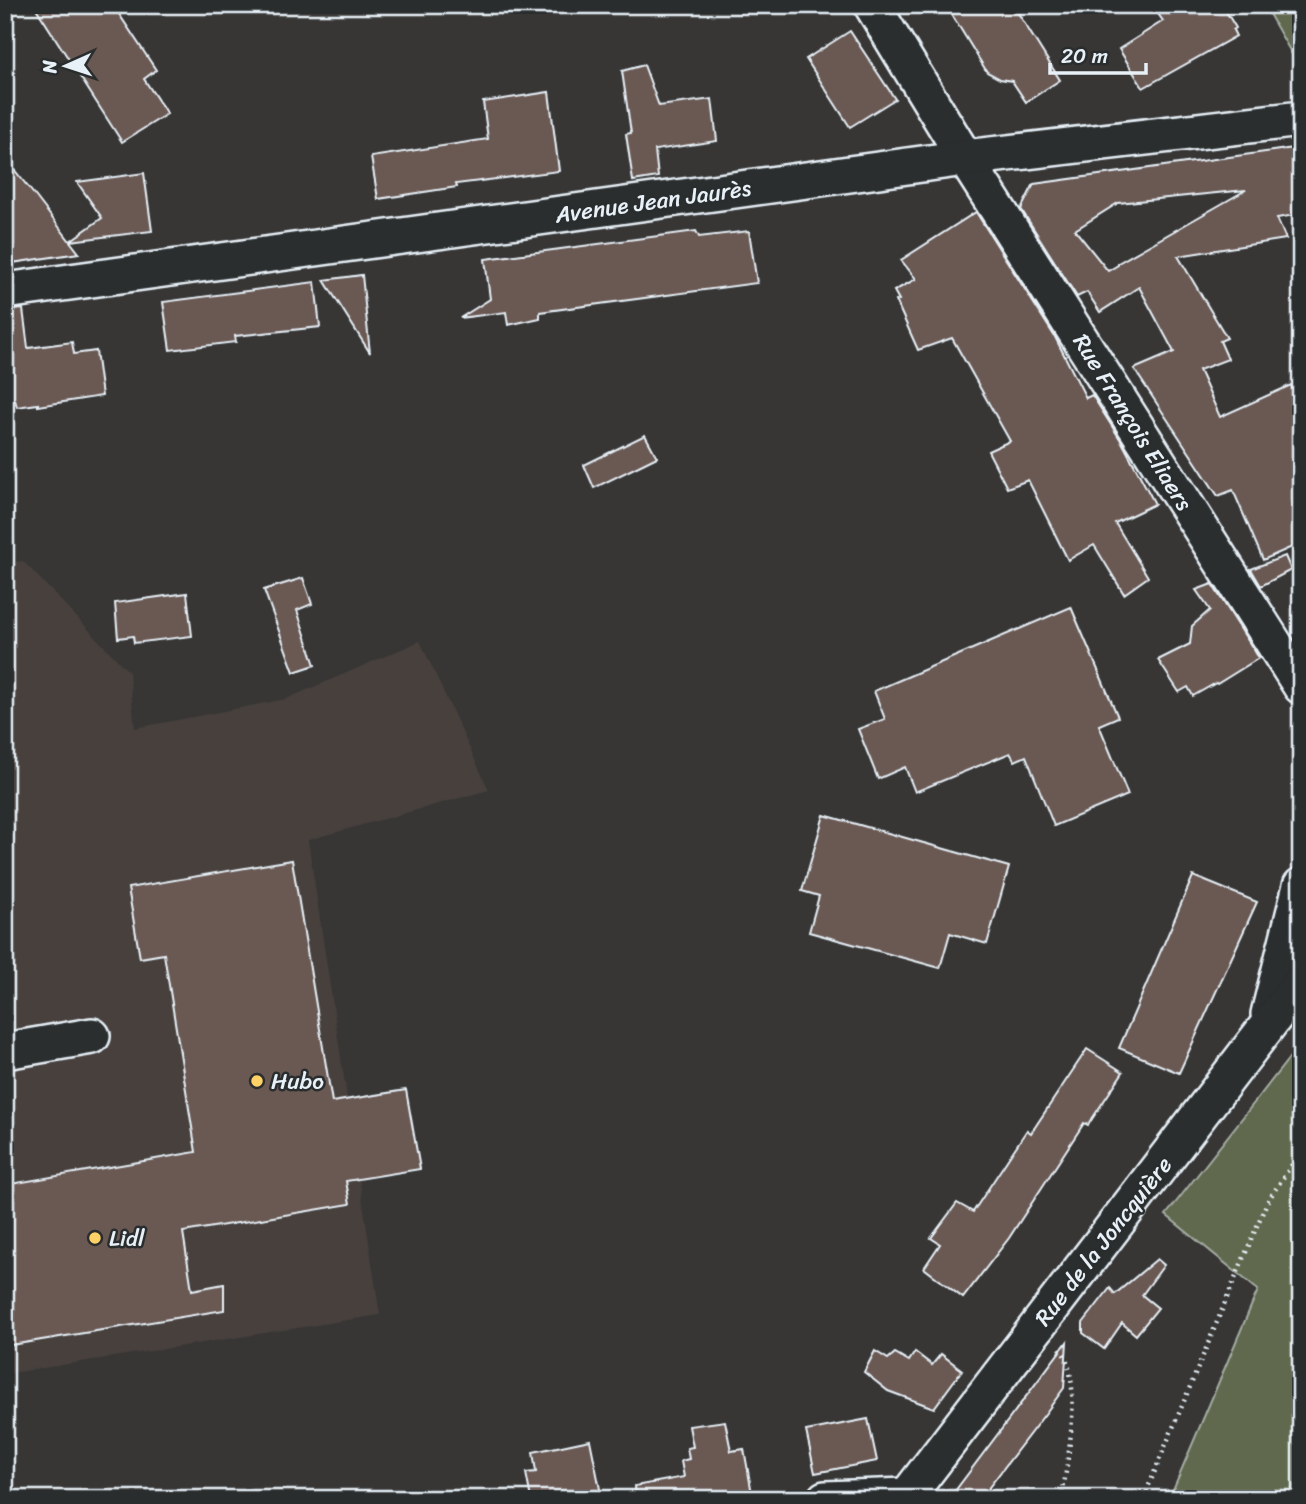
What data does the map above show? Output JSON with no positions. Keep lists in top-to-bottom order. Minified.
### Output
{"streets":{"street":["Avenue Jean Jaurès","Rue François Eliaers","Rue de la Joncquière"]},"crossings":[["Avenue Jean Jaurès","Rue François Eliaers"]],"places":["Hubo","Lidl"],"scale_bar":"20 m","north":"left"}
